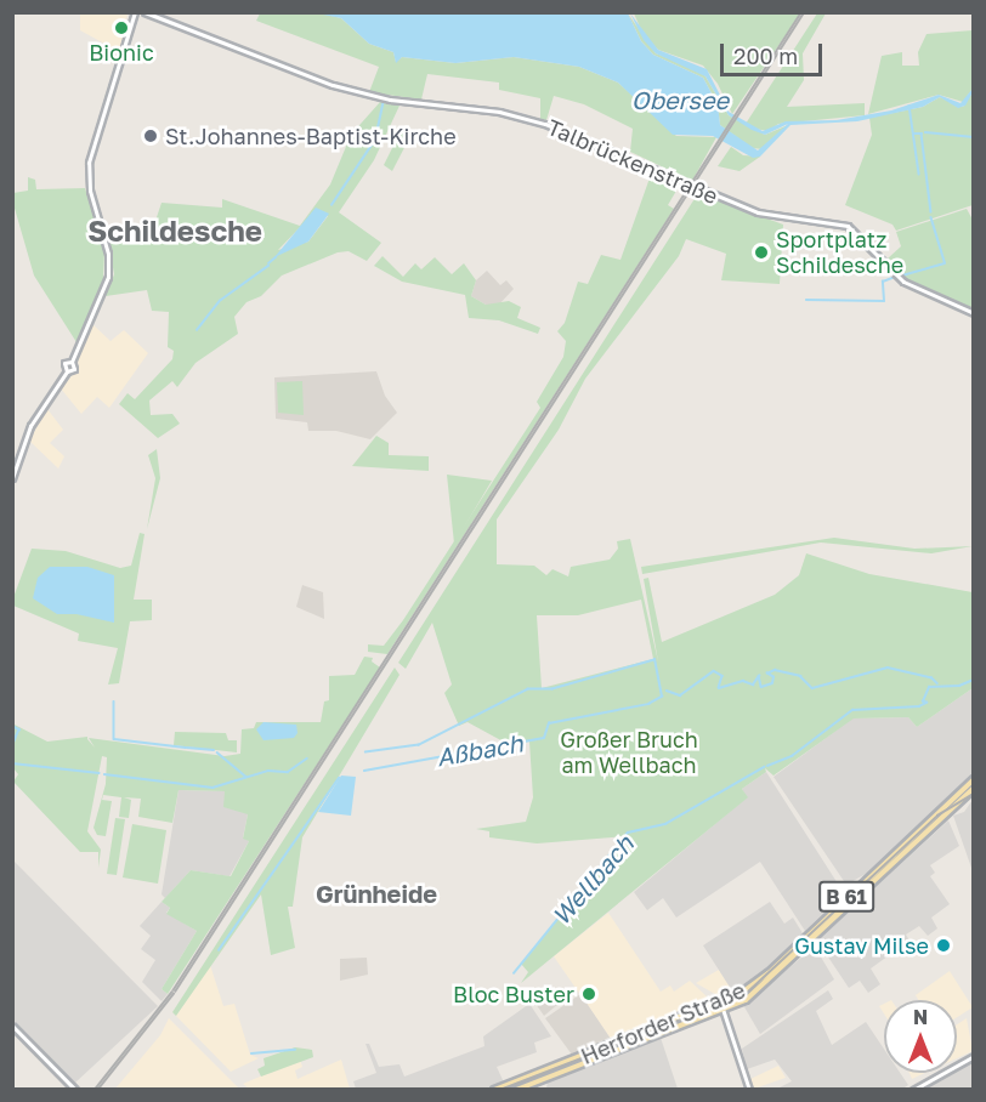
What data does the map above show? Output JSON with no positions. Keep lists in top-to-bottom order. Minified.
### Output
{"streets":{"main road":["Talbrückenstraße","B 61","Herforder Straße"]},"districts":["Schildesche","Grünheide"],"water":["Obersee","Aßbach","Wellbach"],"parks":["Großer Bruch am Wellbach"],"places":["Bionic","St.Johannes-Baptist-Kirche","Sportplatz Schildesche","Gustav Milse","Bloc Buster"],"scale_bar":"200 m","north":"top"}
